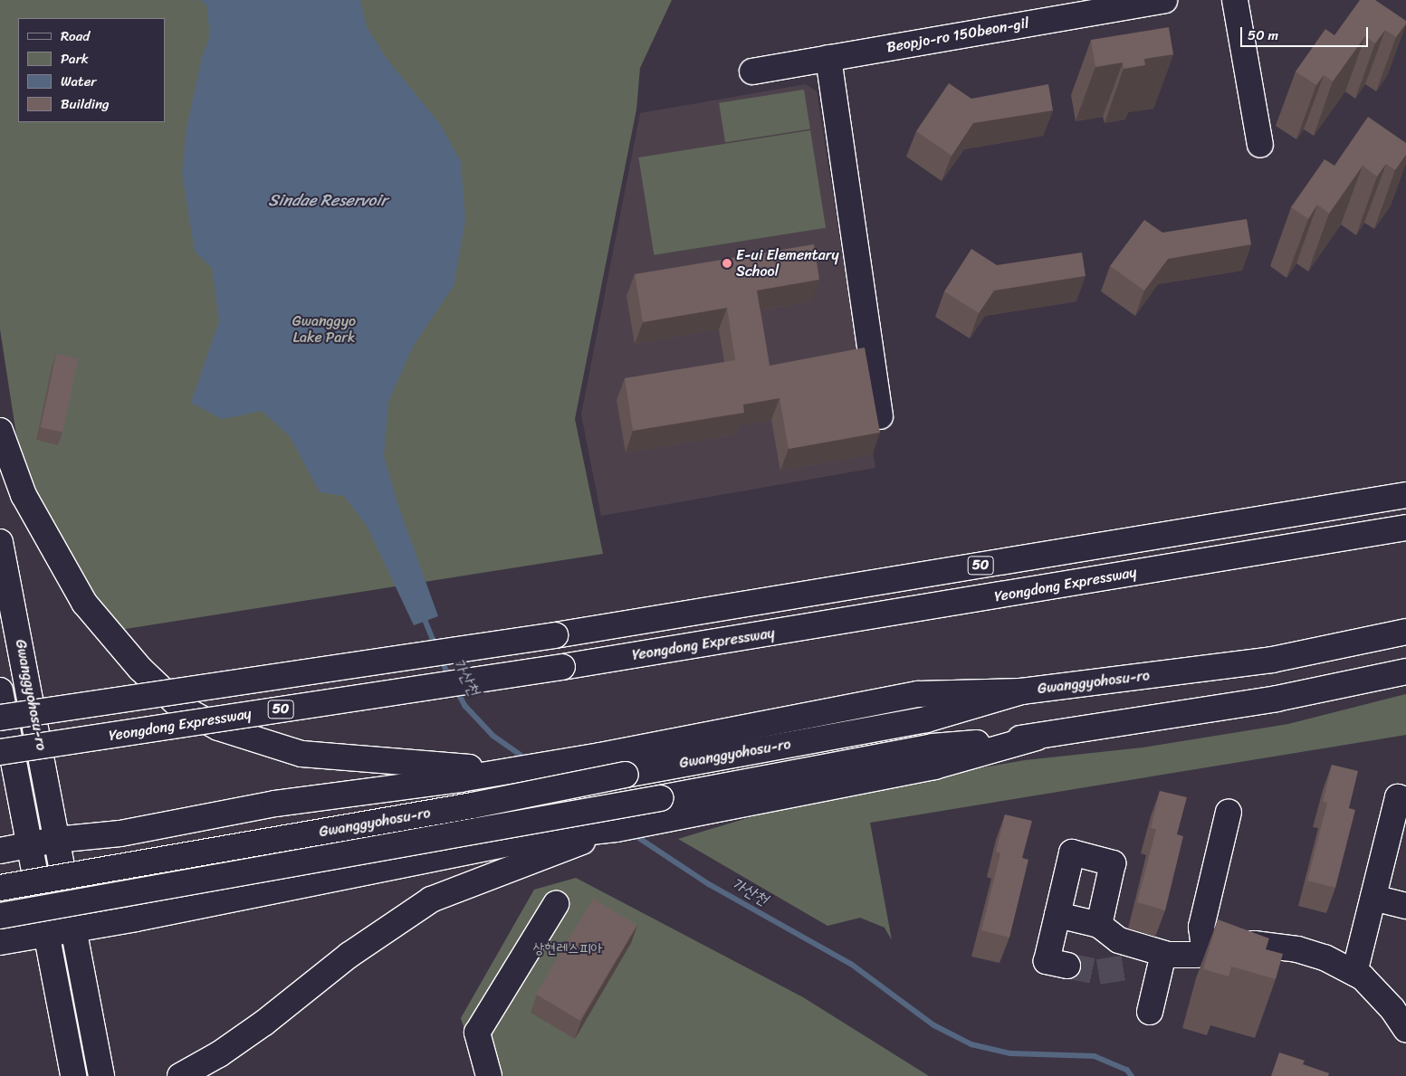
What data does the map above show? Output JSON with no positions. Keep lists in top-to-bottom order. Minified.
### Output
{"streets":{"main road":["Beopjo-ro 150beon-gil","50","Yeongdong Expressway","Gwanggyohosu-ro"]},"water":["Sindae Reservoir","가산천"],"parks":["Gwanggyo Lake Park","상현레스피아"],"places":["E-ui Elementary School"],"legend":["Road","Park","Water","Building"],"scale_bar":"50 m"}
